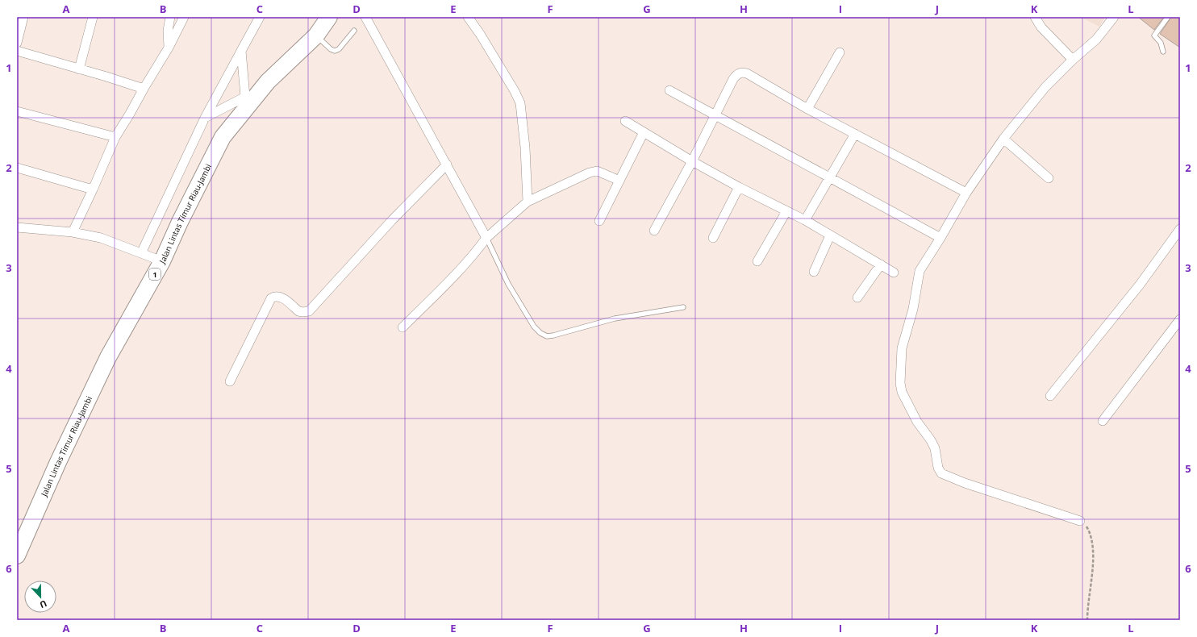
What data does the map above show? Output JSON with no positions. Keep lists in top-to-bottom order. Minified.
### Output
{"streets":{"highway":["Jalan Lintas Timur Riau-Jambi","1"]},"north":"bottom","grid":{"columns":["A","B","C","D","E","F","G","H","I","J","K","L"],"rows":["1","2","3","4","5","6"]}}
